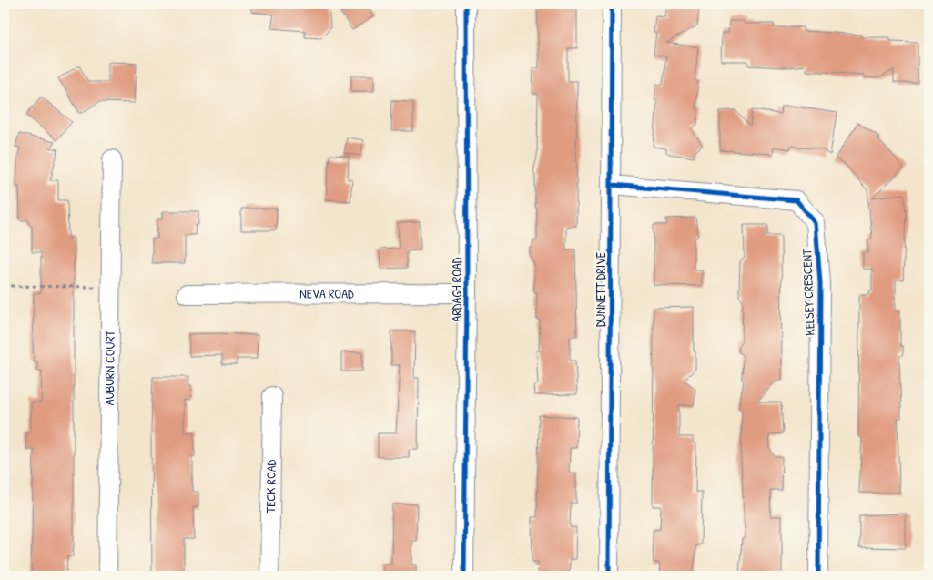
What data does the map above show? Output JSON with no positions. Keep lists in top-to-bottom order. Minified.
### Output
{"streets":{"street":["ARDAGH ROAD","DUNNETT DRIVE","KELSEY CRESCENT","NEVA ROAD","AUBURN COURT","TECK ROAD"]},"crossings":[["ARDAGH ROAD","NEVA ROAD"],["DUNNETT DRIVE","KELSEY CRESCENT"]]}
